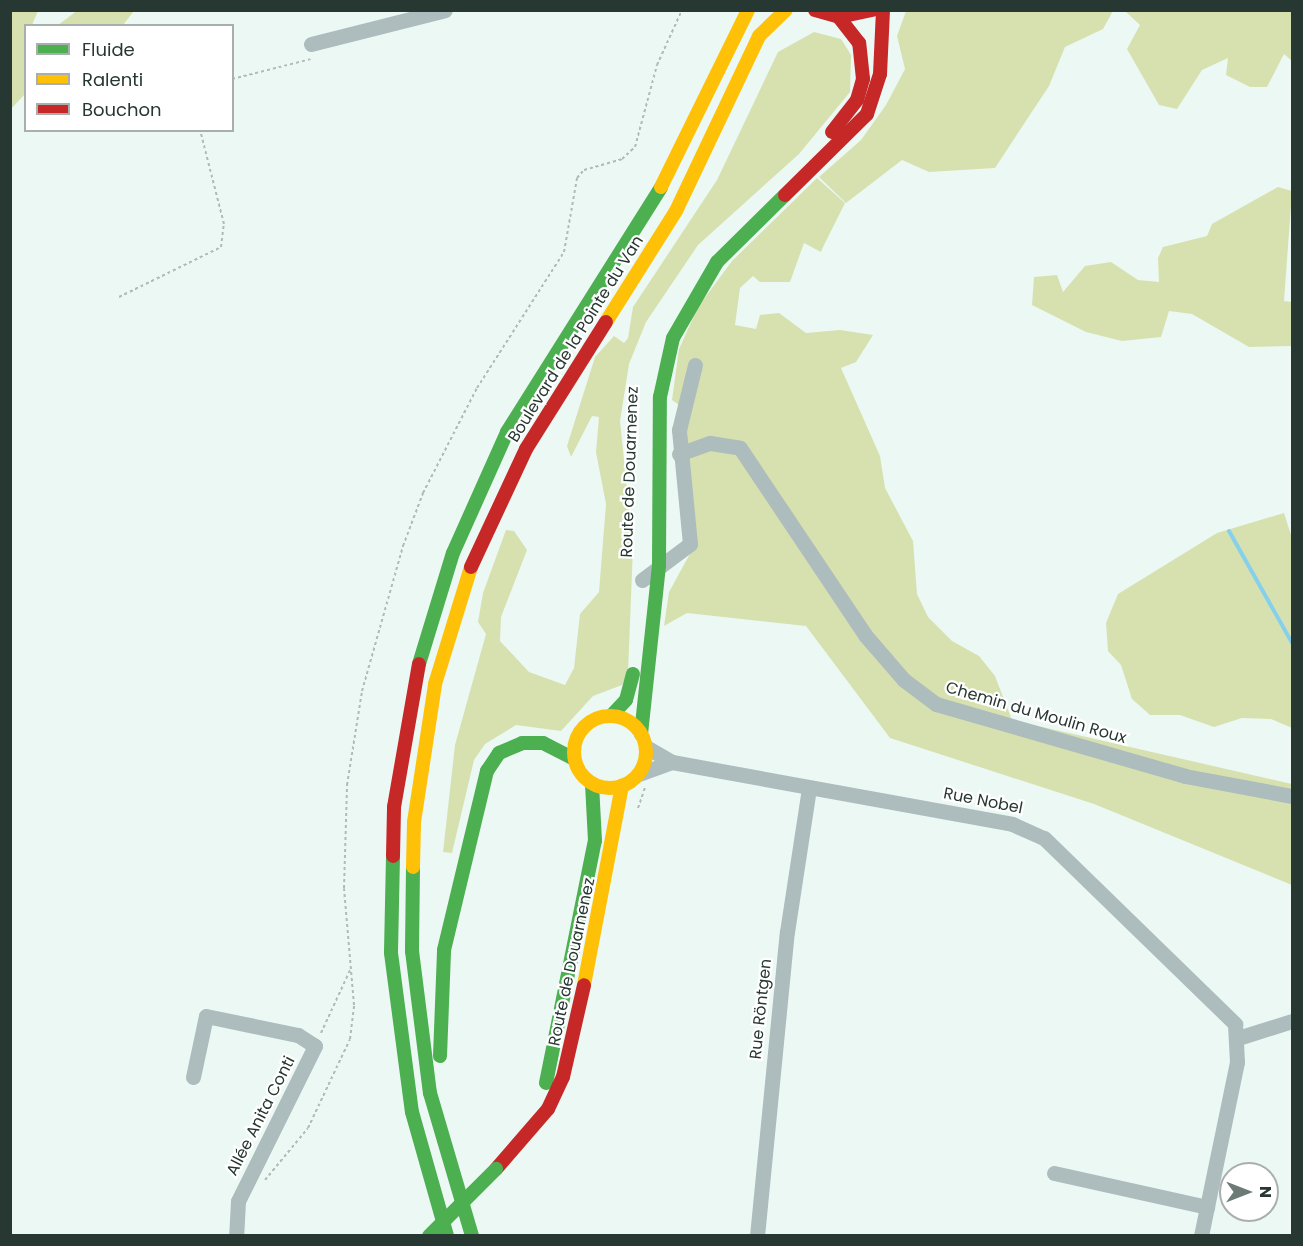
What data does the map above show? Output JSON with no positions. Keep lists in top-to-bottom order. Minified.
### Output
{"streets":{"main road":["Boulevard de la Pointe du Van","Route de Douarnenez"],"street":["Chemin du Moulin Roux","Rue Nobel","Rue Röntgen","Allée Anita Conti"]},"crossings":[["Route de Douarnenez","Rue Nobel"],["Rue Nobel","Rue Röntgen"]],"legend":["Fluide","Ralenti","Bouchon"],"north":"right"}
